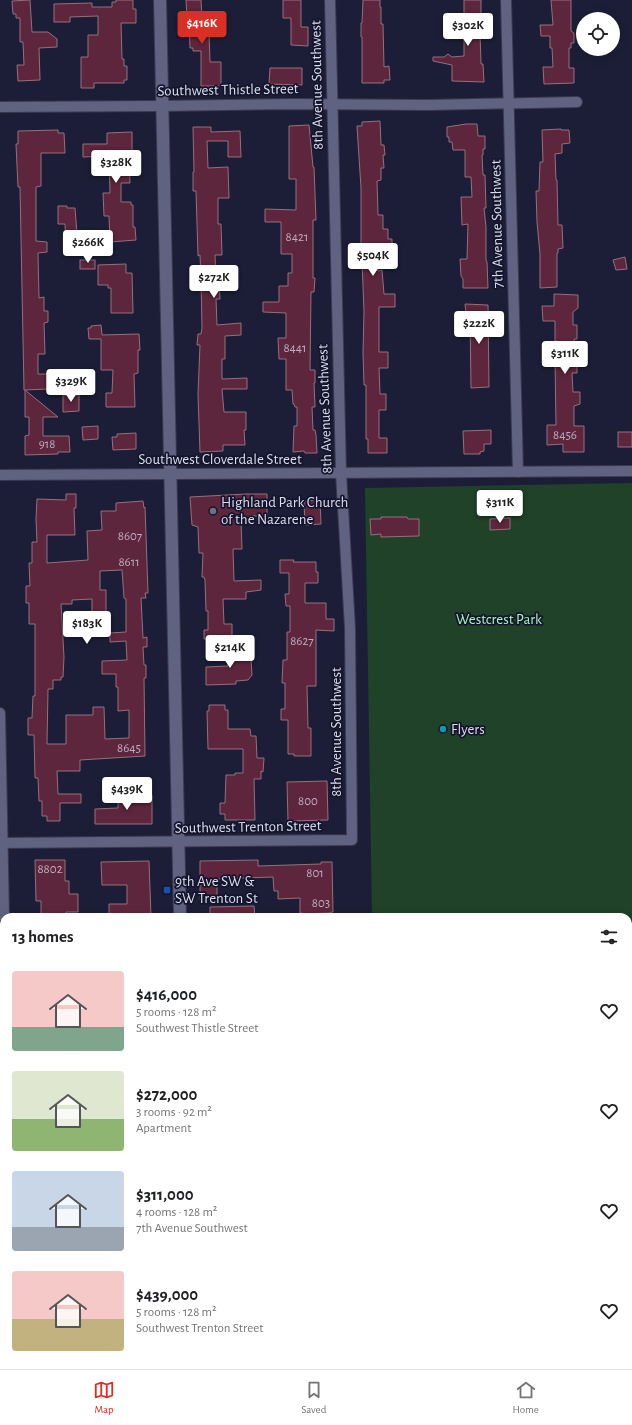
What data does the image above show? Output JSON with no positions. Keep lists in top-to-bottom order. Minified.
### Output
{"streets":{"street":["8th Avenue Southwest","Southwest Thistle Street","7th Avenue Southwest","Southwest Cloverdale Street","Southwest Trenton Street"]},"crossings":[["8th Avenue Southwest","Southwest Thistle Street"],["8th Avenue Southwest","Southwest Cloverdale Street"],["8th Avenue Southwest","Southwest Trenton Street"],["Southwest Thistle Street","7th Avenue Southwest"],["7th Avenue Southwest","Southwest Cloverdale Street"]],"parks":["Westcrest Park"],"places":{"other":["Highland Park Church of the Nazarene","Flyers"],"transit":["9th Ave SW & SW Trenton St"]},"house_numbers":["8421","8441","8456","918","8607","8611","8627","8645","800","8802","801","803"],"page":{"price":["$416K","$302K","$328K","$266K","$504K","$272K","$222K","$311K","$329K","$311K","$183K","$214K","$439K"],"heading":"13 homes","list":[{"name":"$416,000","note":"5 rooms · 128 m² · Southwest Thistle Street"},{"name":"$272,000","note":"3 rooms · 92 m² · Apartment"},{"name":"$311,000","note":"4 rooms · 128 m² · 7th Avenue Southwest"},{"name":"$439,000","note":"5 rooms · 128 m² · Southwest Trenton Street"}],"tabs":["Map","Saved","Home"]}}
